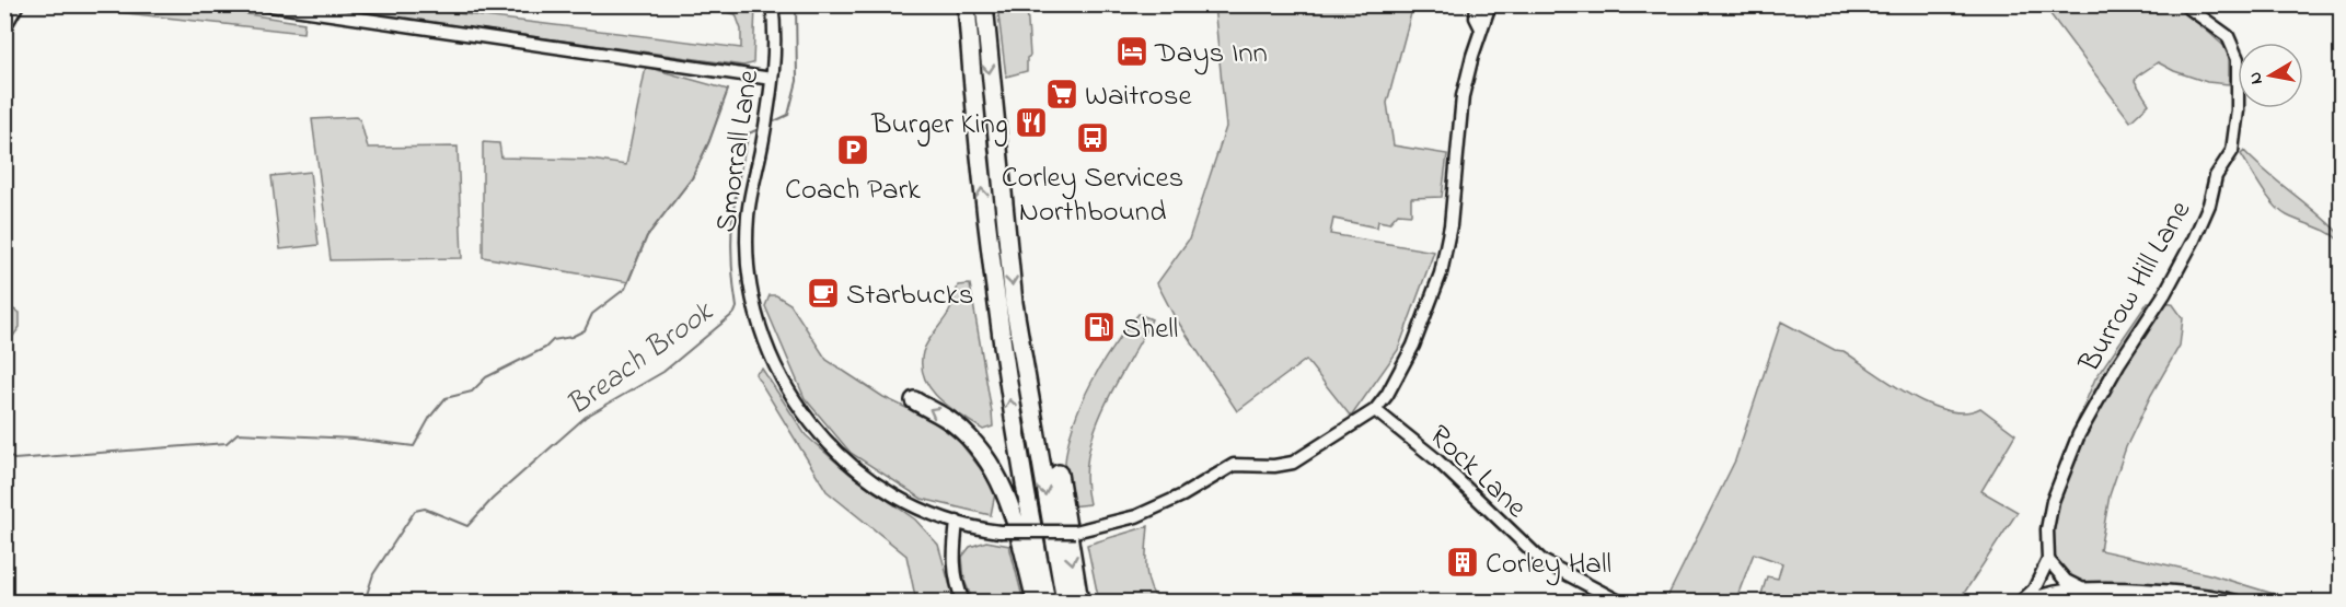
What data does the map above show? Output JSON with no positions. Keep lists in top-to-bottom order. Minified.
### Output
{"streets":{"street":["Smorrall Lane","Burrow Hill Lane","Rock Lane"]},"crossings":[["Smorrall Lane","Rock Lane"]],"water":["Breach Brook"],"places":{"hotel":["Days Inn"],"supermarket":["Waitrose"],"restaurant":["Burger King"],"bus stop":["Corley Services Northbound"],"parking":["Coach Park"],"cafe":["Starbucks"],"fuel station":["Shell"],"building":["Corley Hall"]},"north":"left"}
